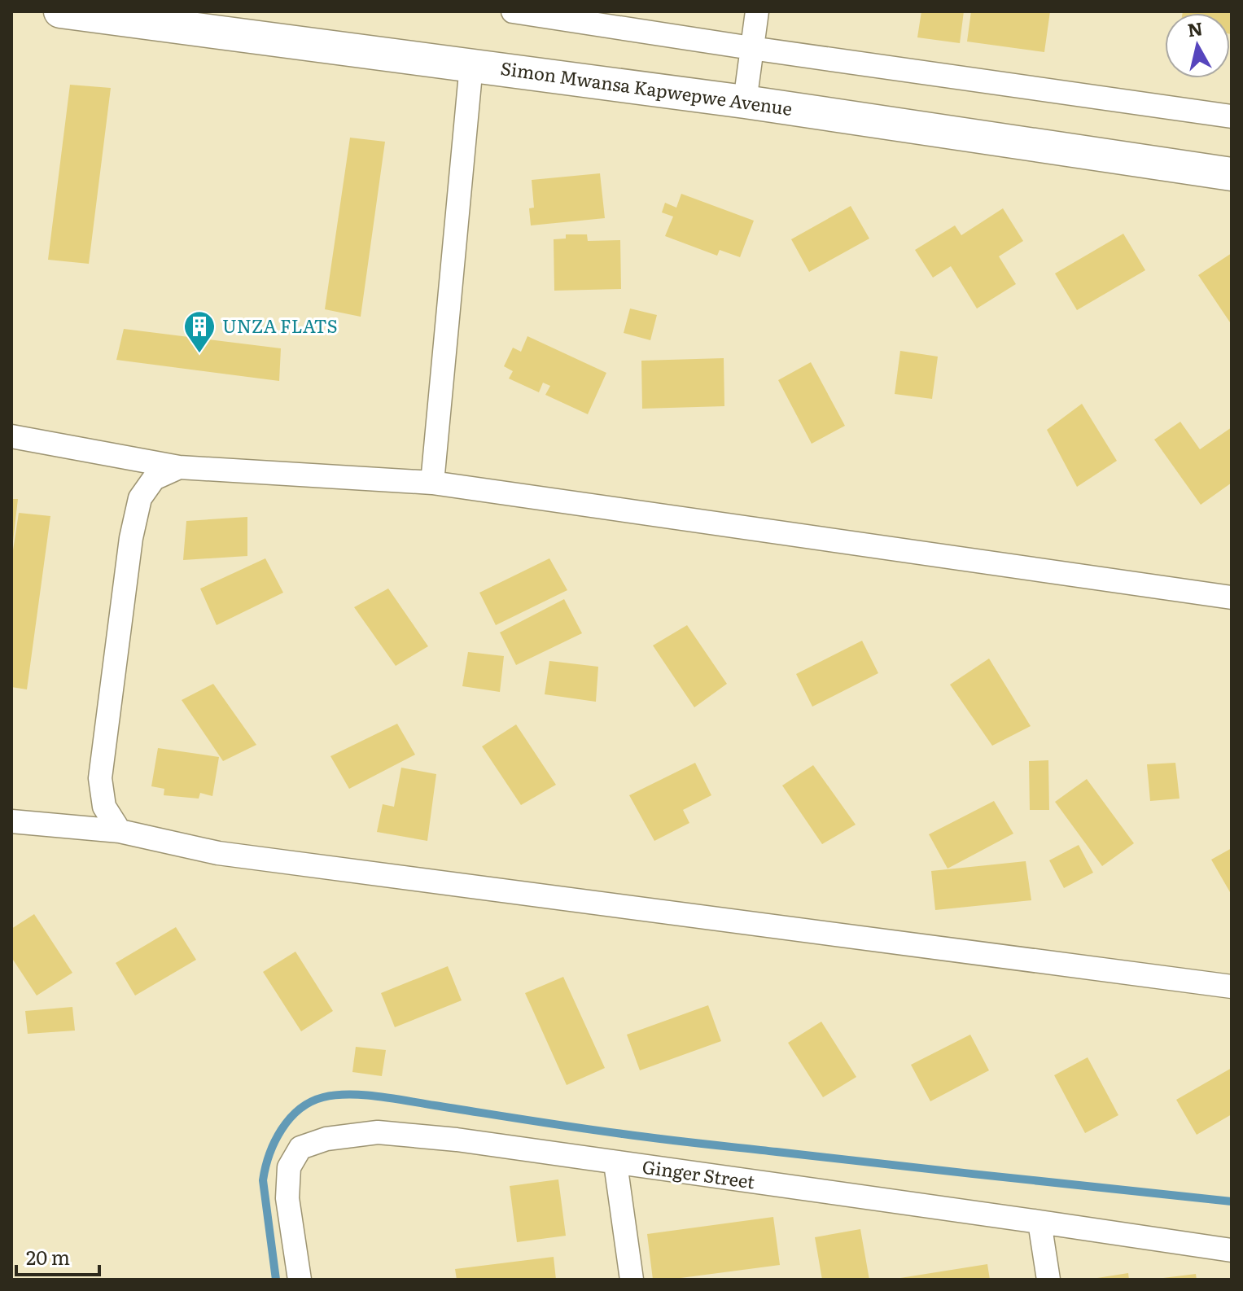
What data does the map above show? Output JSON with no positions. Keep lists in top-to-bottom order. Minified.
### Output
{"streets":{"main road":["Simon Mwansa Kapwepwe Avenue"],"street":["Ginger Street"]},"places":{"building":["UNZA FLATS"]},"scale_bar":"20 m","north":"top"}
